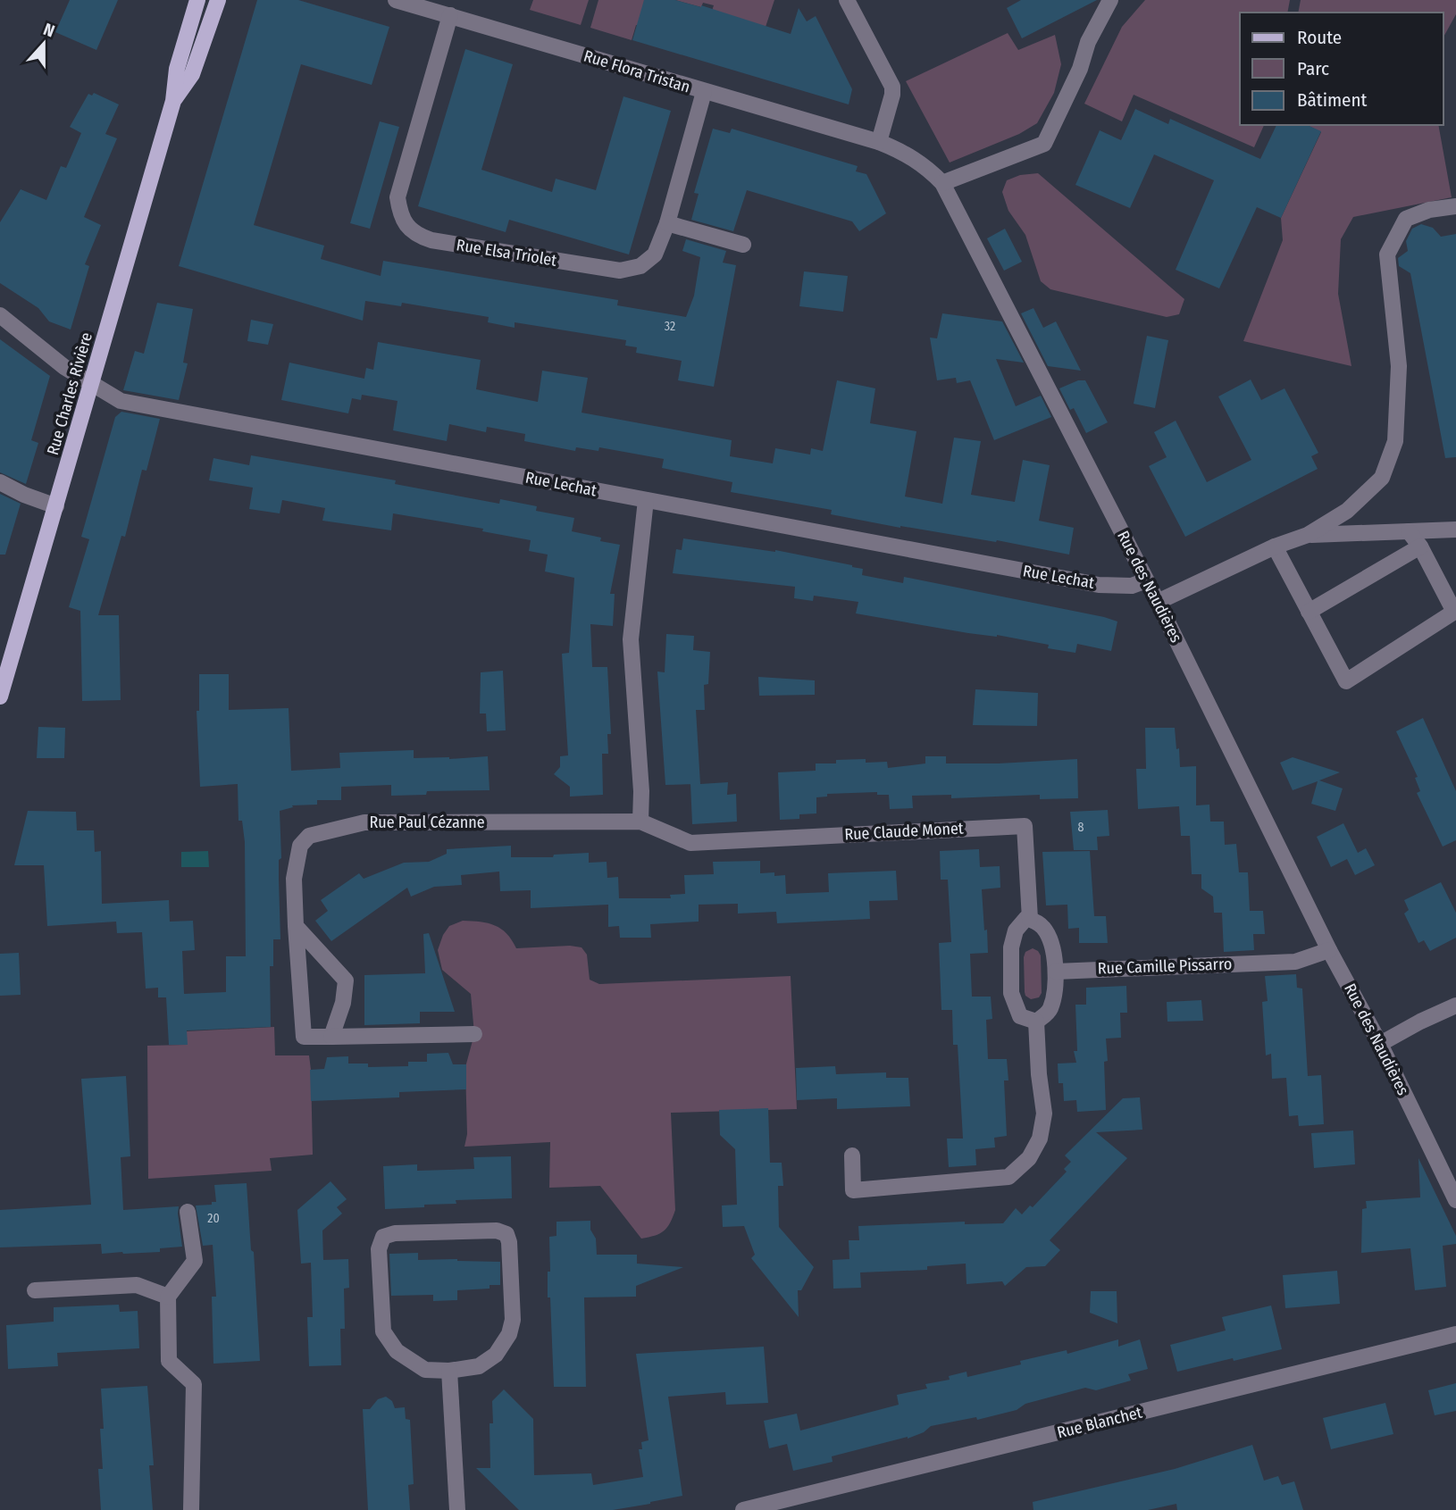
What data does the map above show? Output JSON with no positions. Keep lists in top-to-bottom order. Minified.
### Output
{"streets":{"main road":["Rue Charles Rivière"],"street":["Rue Flora Tristan","Rue Elsa Triolet","Rue Lechat","Rue des Naudières","Rue Paul Cézanne","Rue Claude Monet","Rue Camille Pissarro","Rue Blanchet"]},"crossings":[["Rue Flora Tristan","Rue Elsa Triolet"],["Rue Flora Tristan","Rue des Naudières"],["Rue Charles Rivière","Rue Lechat"],["Rue Lechat","Rue des Naudières"],["Rue des Naudières","Rue Camille Pissarro"],["Rue Paul Cézanne","Rue Claude Monet"]],"house_numbers":["32","8","20"],"legend":["Route","Parc","Bâtiment"],"north":"top"}
